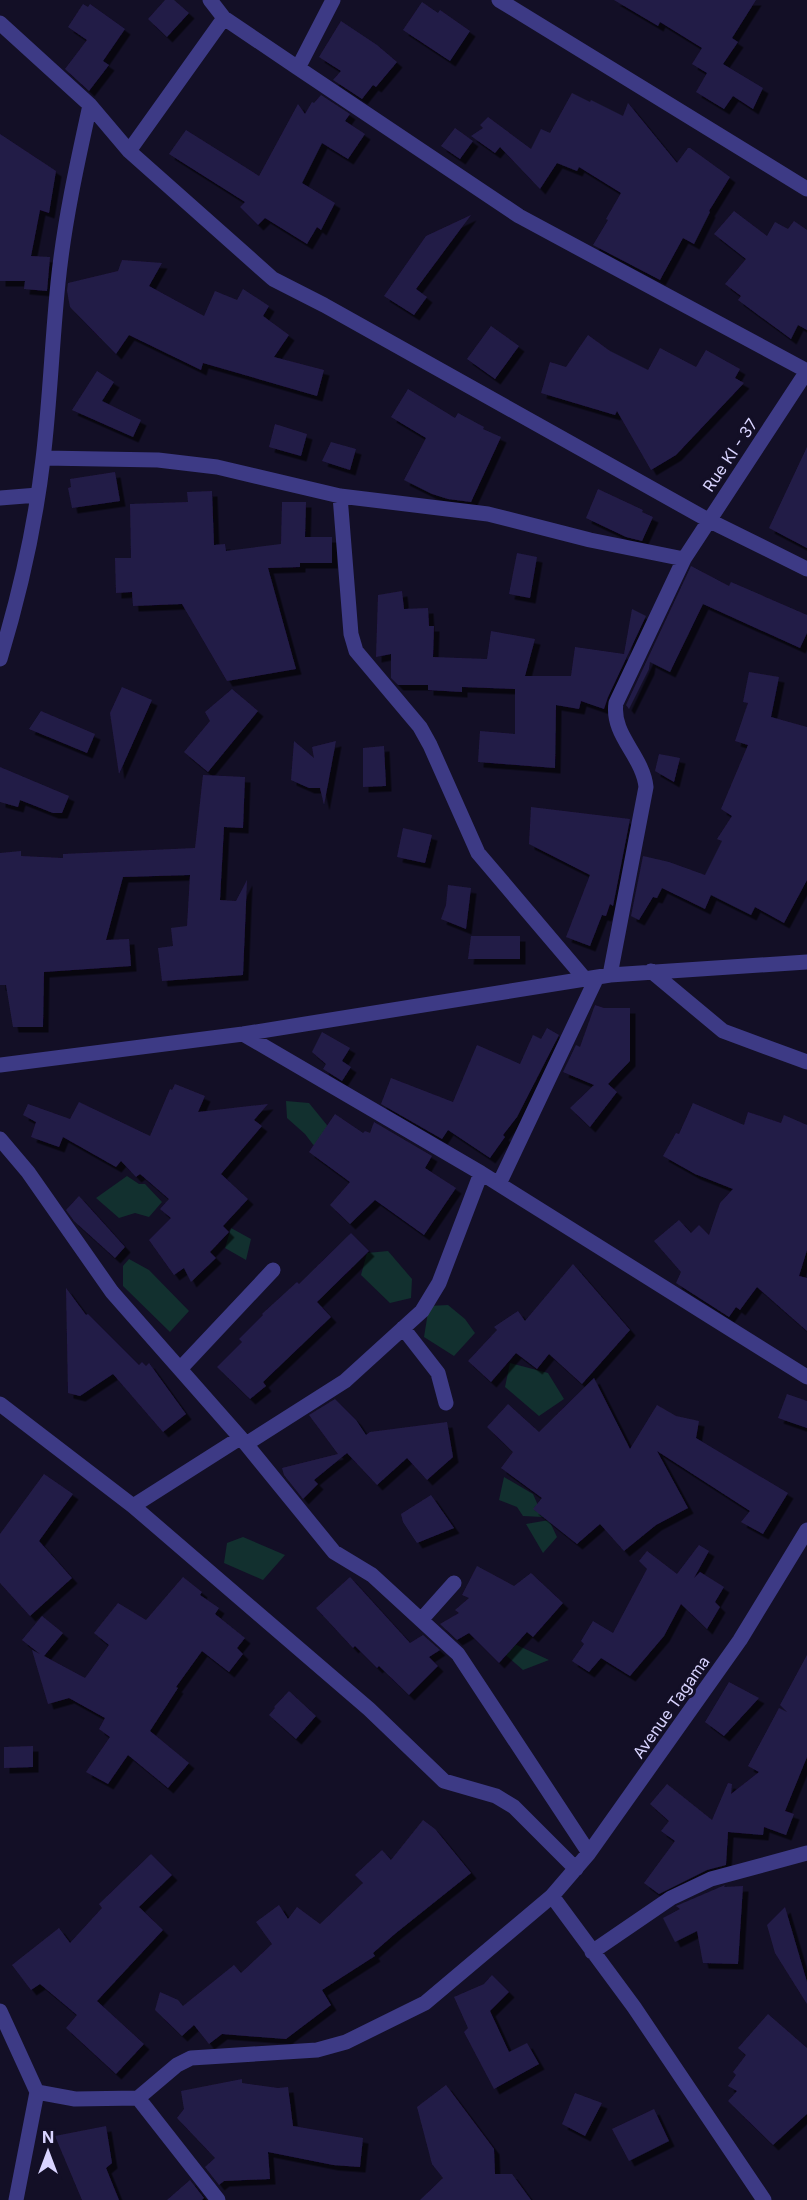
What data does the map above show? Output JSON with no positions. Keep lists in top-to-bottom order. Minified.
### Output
{"streets":{"street":["Rue KI - 37","Avenue Tagama"]},"north":"top"}
